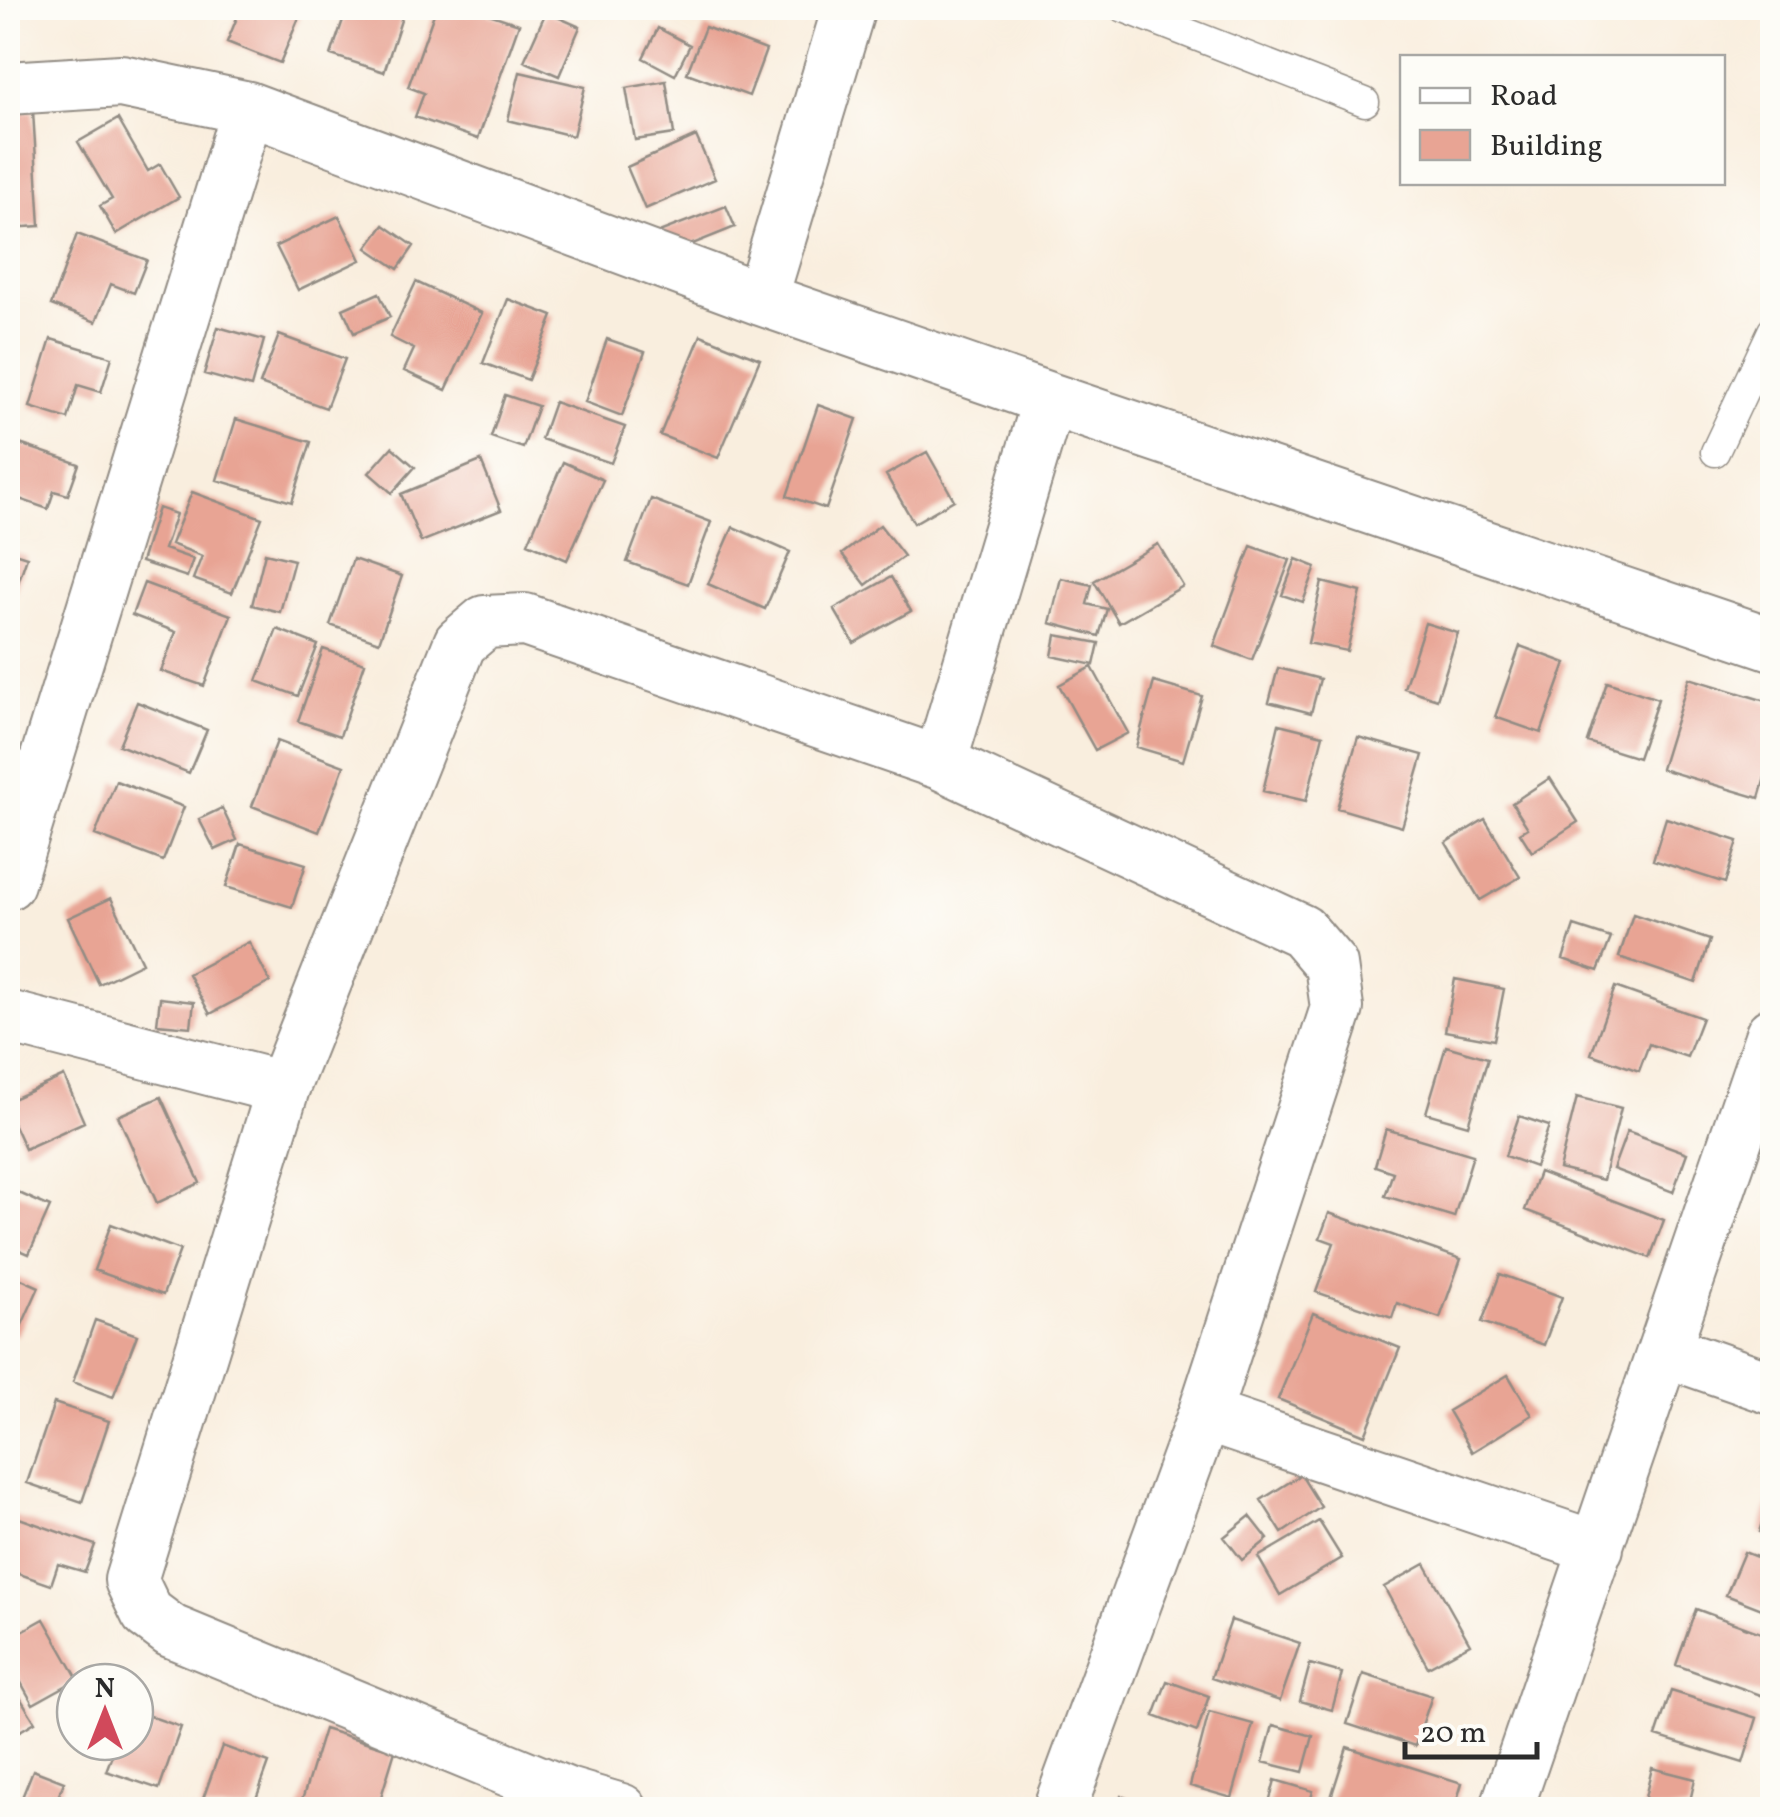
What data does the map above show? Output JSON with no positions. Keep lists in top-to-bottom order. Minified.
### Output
{"legend":["Road","Building"],"scale_bar":"20 m","north":"top"}
